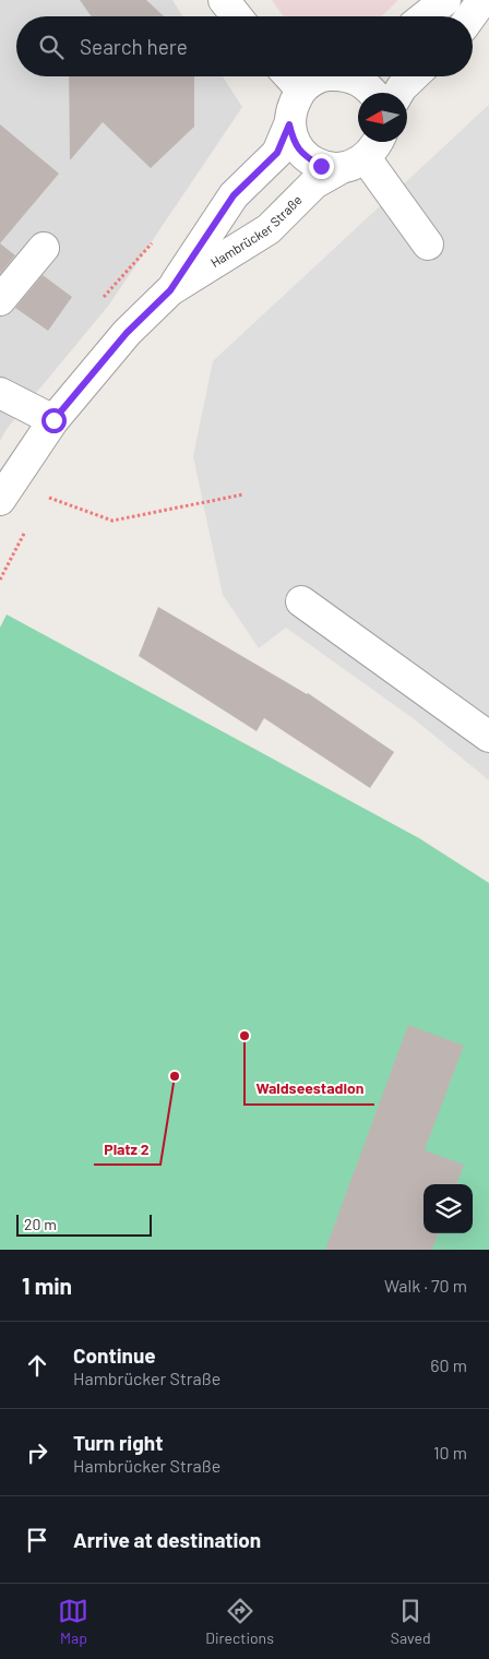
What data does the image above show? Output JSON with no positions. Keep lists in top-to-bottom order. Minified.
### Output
{"streets":{"street":["Hambrücker Straße"]},"places":["Waldseestadion","Platz 2"],"scale_bar":"20 m","north":"left","page":{"search":"Search here","scale":"20 m","heading":["1 min","Walk · 70 m"],"list":[["Continue","Hambrücker Straße","60 m"],["Turn right","Hambrücker Straße","10 m"],"Arrive at destination"],"nav":["Map","Directions","Saved"]}}
